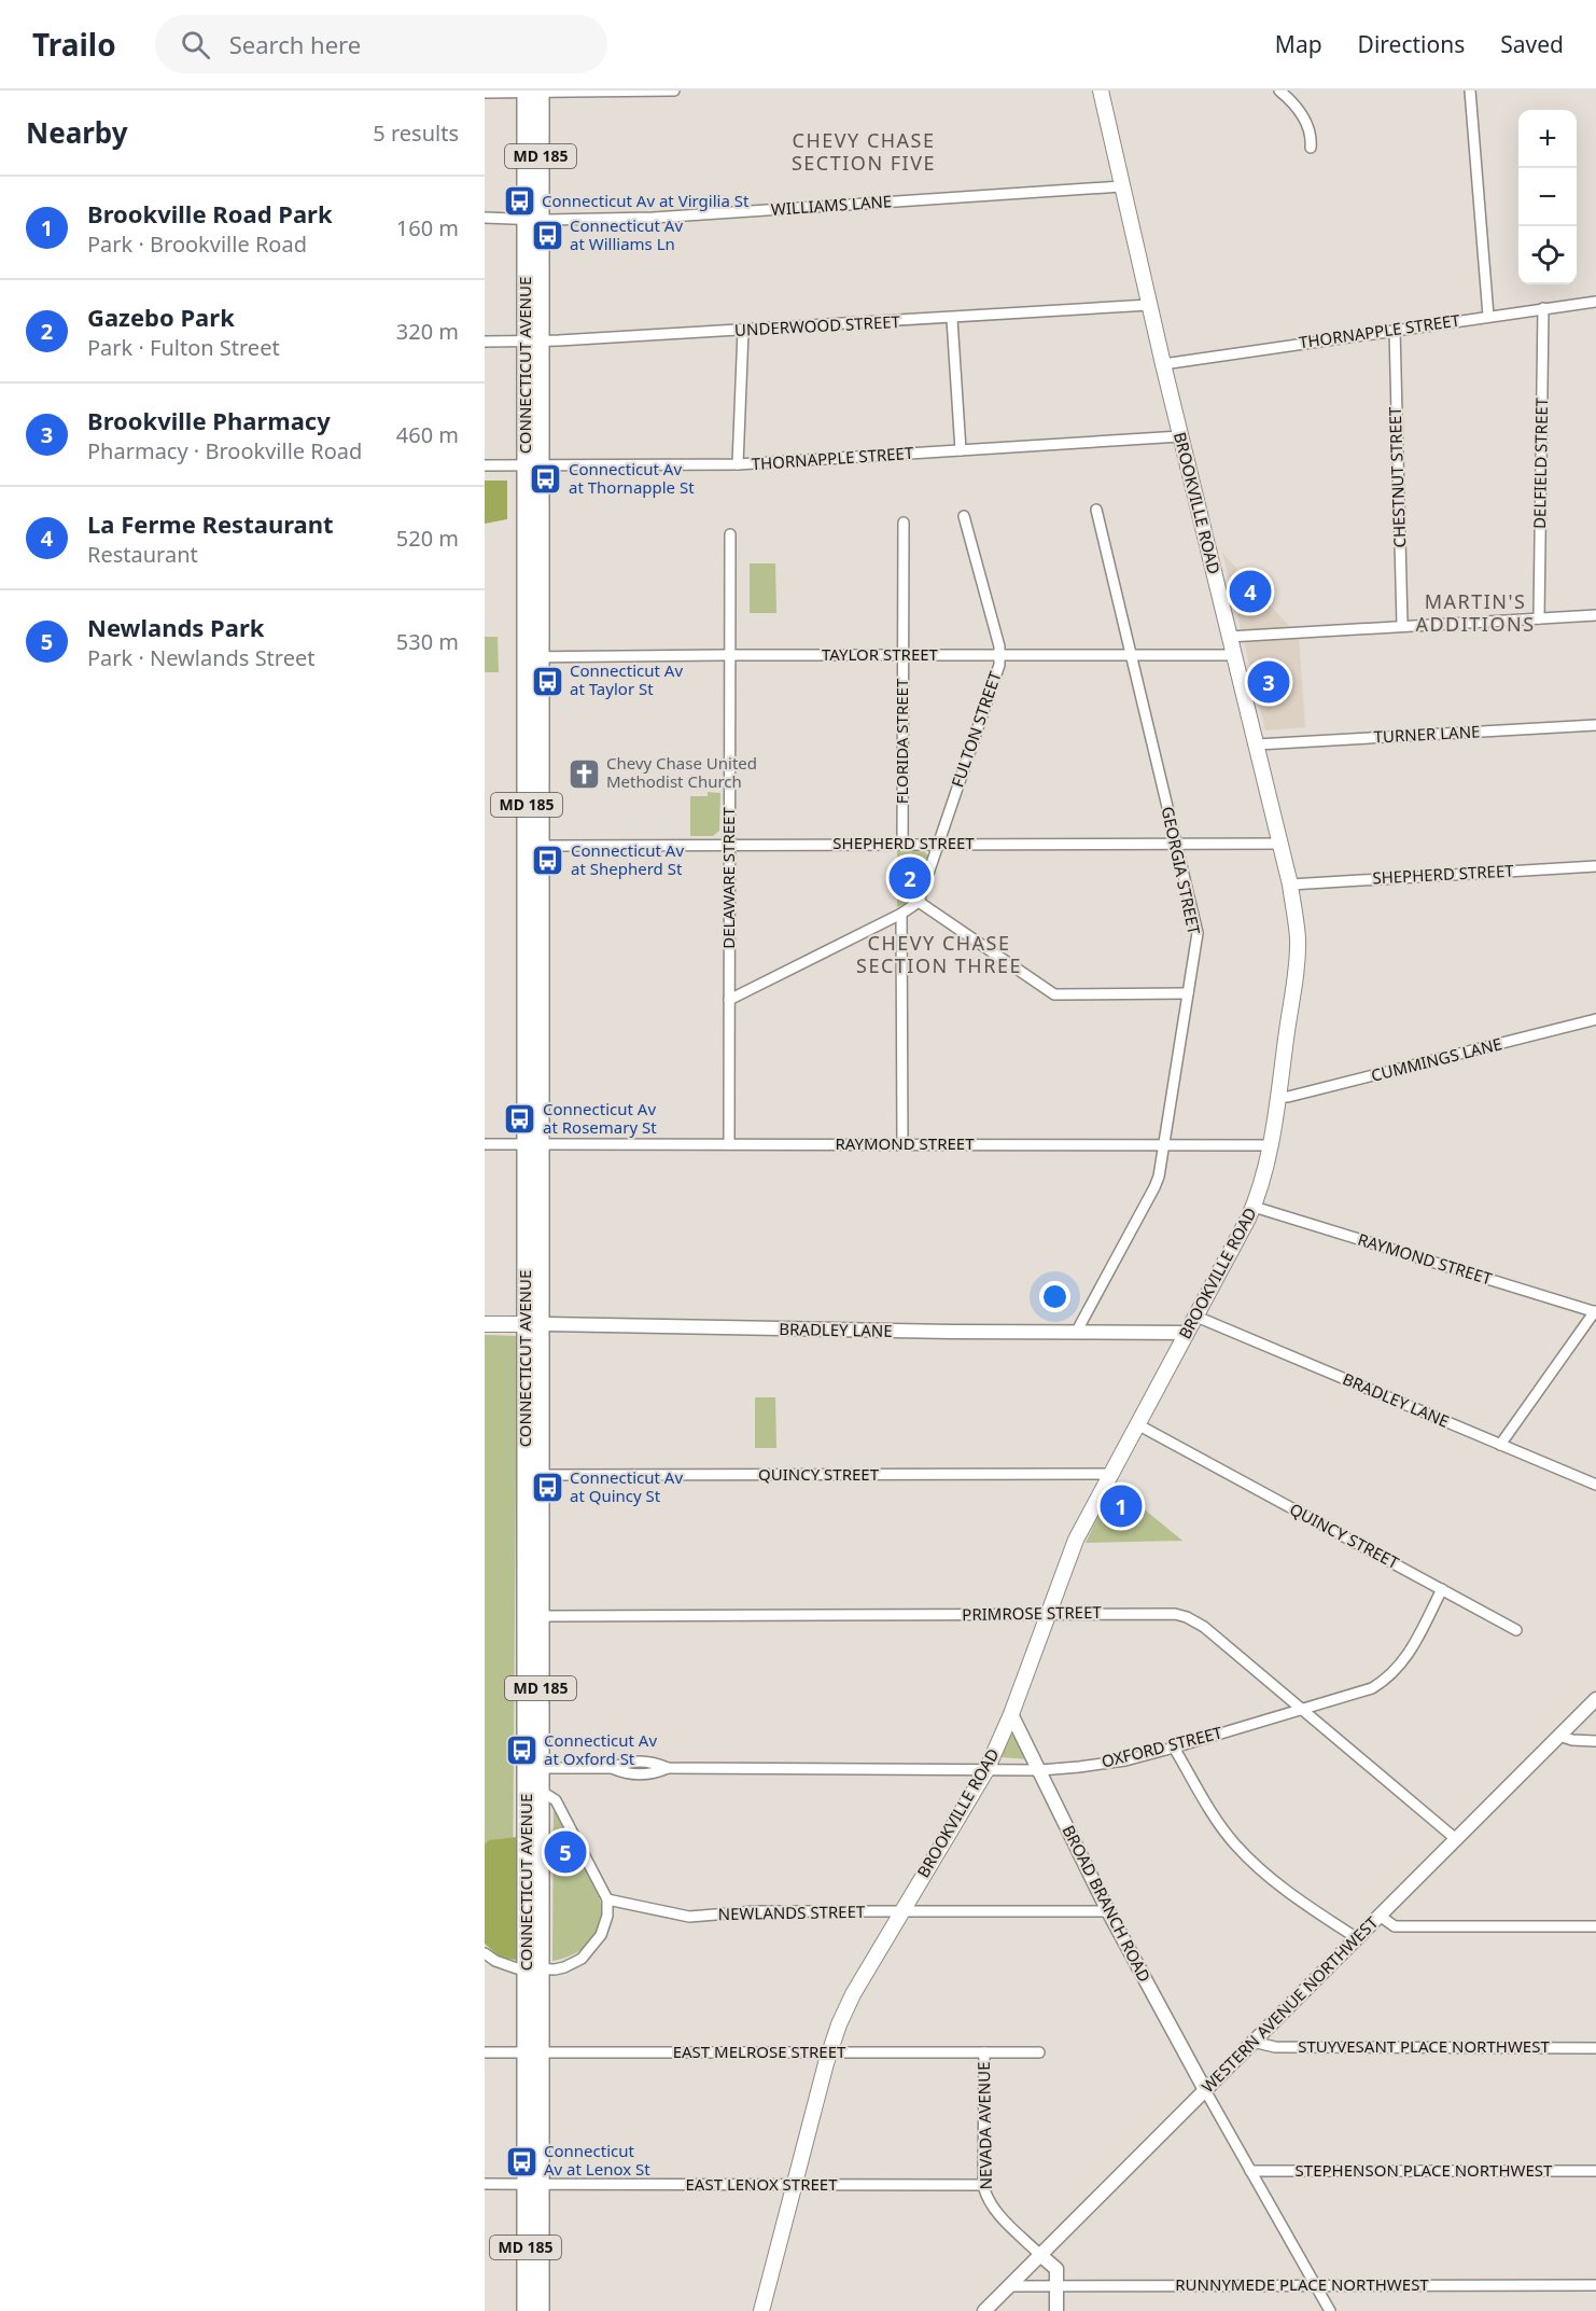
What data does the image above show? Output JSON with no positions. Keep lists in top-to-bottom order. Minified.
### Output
{"streets":{"main road":["MD 185","CONNECTICUT AVENUE","BROOKVILLE ROAD","BRADLEY LANE"],"street":["WILLIAMS LANE","UNDERWOOD STREET","THORNAPPLE STREET","DELFIELD STREET","CHESTNUT STREET","TAYLOR STREET","FULTON STREET","TURNER LANE","FLORIDA STREET","SHEPHERD STREET","GEORGIA STREET","DELAWARE STREET","CUMMINGS LANE","RAYMOND STREET","QUINCY STREET","PRIMROSE STREET","OXFORD STREET","BROAD BRANCH ROAD","NEWLANDS STREET","WESTERN AVENUE NORTHWEST","STUYVESANT PLACE NORTHWEST","EAST MELROSE STREET","NEVADA AVENUE","STEPHENSON PLACE NORTHWEST","EAST LENOX STREET","RUNNYMEDE PLACE NORTHWEST"]},"crossings":[["WILLIAMS LANE","CONNECTICUT AVENUE"],["WILLIAMS LANE","BROOKVILLE ROAD"],["UNDERWOOD STREET","CONNECTICUT AVENUE"],["UNDERWOOD STREET","BROOKVILLE ROAD"],["THORNAPPLE STREET","CONNECTICUT AVENUE"],["THORNAPPLE STREET","DELFIELD STREET"],["THORNAPPLE STREET","CHESTNUT STREET"],["THORNAPPLE STREET","BROOKVILLE ROAD"],["CONNECTICUT AVENUE","TAYLOR STREET"],["CONNECTICUT AVENUE","SHEPHERD STREET"],["CONNECTICUT AVENUE","RAYMOND STREET"],["CONNECTICUT AVENUE","BRADLEY LANE"],["CONNECTICUT AVENUE","QUINCY STREET"],["CONNECTICUT AVENUE","PRIMROSE STREET"],["CONNECTICUT AVENUE","OXFORD STREET"],["CONNECTICUT AVENUE","EAST MELROSE STREET"],["CONNECTICUT AVENUE","EAST LENOX STREET"],["BROOKVILLE ROAD","TAYLOR STREET"],["BROOKVILLE ROAD","TURNER LANE"],["BROOKVILLE ROAD","SHEPHERD STREET"],["BROOKVILLE ROAD","CUMMINGS LANE"],["BROOKVILLE ROAD","RAYMOND STREET"],["BROOKVILLE ROAD","BRADLEY LANE"],["BROOKVILLE ROAD","QUINCY STREET"],["BROOKVILLE ROAD","PRIMROSE STREET"],["BROOKVILLE ROAD","OXFORD STREET"],["BROOKVILLE ROAD","BROAD BRANCH ROAD"],["BROOKVILLE ROAD","NEWLANDS STREET"],["BROOKVILLE ROAD","EAST MELROSE STREET"],["BROOKVILLE ROAD","EAST LENOX STREET"],["TAYLOR STREET","FULTON STREET"],["TAYLOR STREET","FLORIDA STREET"],["TAYLOR STREET","GEORGIA STREET"],["TAYLOR STREET","DELAWARE STREET"],["FULTON STREET","SHEPHERD STREET"],["FLORIDA STREET","SHEPHERD STREET"],["SHEPHERD STREET","GEORGIA STREET"],["SHEPHERD STREET","DELAWARE STREET"],["GEORGIA STREET","RAYMOND STREET"],["GEORGIA STREET","BRADLEY LANE"],["DELAWARE STREET","RAYMOND STREET"],["QUINCY STREET","OXFORD STREET"],["PRIMROSE STREET","OXFORD STREET"],["PRIMROSE STREET","WESTERN AVENUE NORTHWEST"],["OXFORD STREET","BROAD BRANCH ROAD"],["BROAD BRANCH ROAD","NEWLANDS STREET"],["BROAD BRANCH ROAD","WESTERN AVENUE NORTHWEST"],["WESTERN AVENUE NORTHWEST","STUYVESANT PLACE NORTHWEST"],["WESTERN AVENUE NORTHWEST","NEVADA AVENUE"],["WESTERN AVENUE NORTHWEST","RUNNYMEDE PLACE NORTHWEST"],["EAST MELROSE STREET","NEVADA AVENUE"],["NEVADA AVENUE","EAST LENOX STREET"]],"districts":["CHEVY CHASE SECTION FIVE","MARTIN'S ADDITIONS","CHEVY CHASE SECTION THREE"],"places":{"bus stop":["Connecticut Av at Virgilia St","Connecticut Av at Williams Ln","Connecticut Av at Thornapple St","Connecticut Av at Taylor St","Connecticut Av at Shepherd St","Connecticut Av at Rosemary St","Connecticut Av at Quincy St","Connecticut Av at Oxford St","Connecticut Av at Lenox St"],"church":["Chevy Chase United Methodist Church"]},"page":{"header":"Trailo","search":"Search here","nav":["Map","Directions","Saved"],"heading":["Nearby","5 results"],"map_buttons":["+","−"],"list":[{"mark":"1","name":"Brookville Road Park","note":"Park · Brookville Road","value":"160 m"},{"mark":"2","name":"Gazebo Park","note":"Park · Fulton Street","value":"320 m"},{"mark":"3","name":"Brookville Pharmacy","note":"Pharmacy · Brookville Road","value":"460 m"},{"mark":"4","name":"La Ferme Restaurant","note":"Restaurant","value":"520 m"},{"mark":"5","name":"Newlands Park","note":"Park · Newlands Street","value":"530 m"}],"pins":["4","3","2","1","5"]}}
